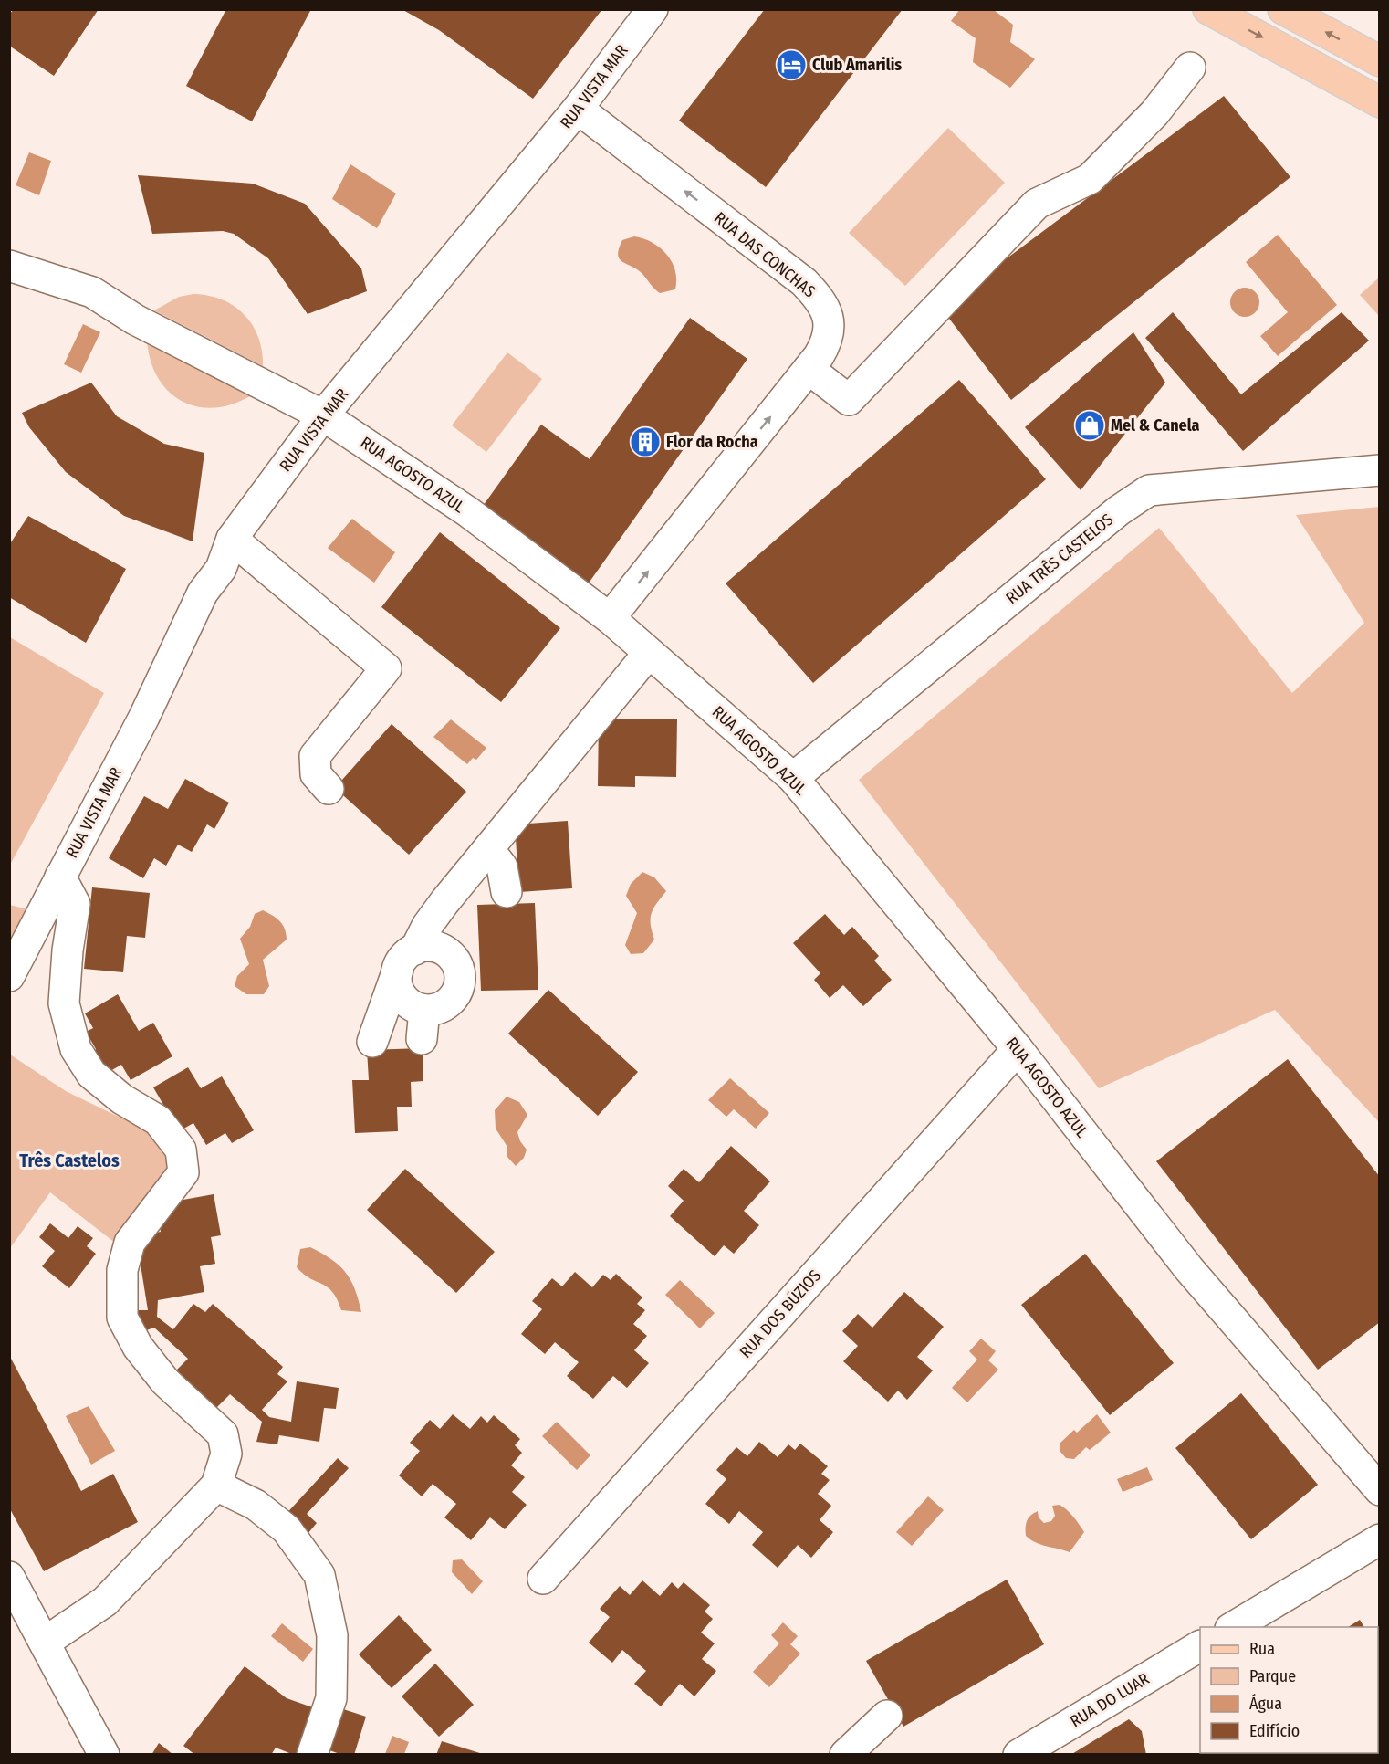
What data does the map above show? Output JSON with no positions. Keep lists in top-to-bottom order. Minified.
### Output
{"streets":{"street":["RUA VISTA MAR","RUA DAS CONCHAS","RUA AGOSTO AZUL","RUA TRÊS CASTELOS","RUA DOS BÚZIOS","RUA DO LUAR"]},"crossings":[["RUA VISTA MAR","RUA DAS CONCHAS"],["RUA VISTA MAR","RUA AGOSTO AZUL"],["RUA DAS CONCHAS","RUA AGOSTO AZUL"],["RUA AGOSTO AZUL","RUA TRÊS CASTELOS"],["RUA AGOSTO AZUL","RUA DOS BÚZIOS"]],"districts":["Três Castelos"],"places":{"hotel":["Club Amarilis"],"shop":["Mel & Canela"],"building":["Flor da Rocha"]},"legend":["Rua","Parque","Água","Edifício"]}
